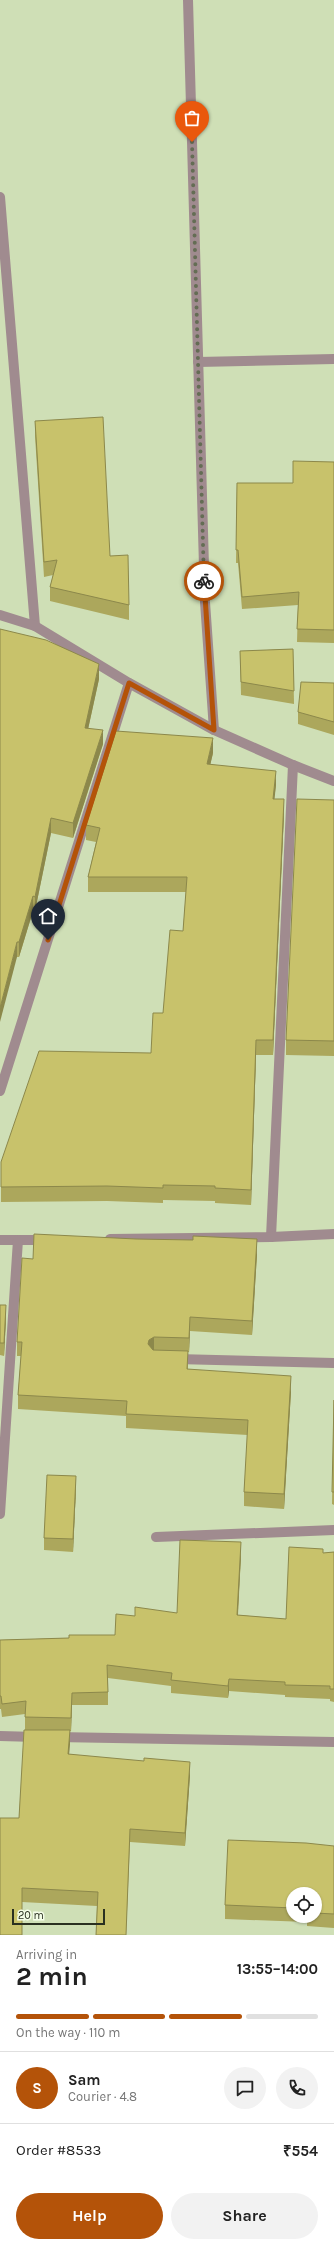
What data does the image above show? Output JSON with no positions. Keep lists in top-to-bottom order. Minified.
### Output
{"scale_bar":"20 m","page":{"scale":"20 m","heading":["2 min","Arriving in","13:55–14:00"],"panel":["Sam","Courier · 4.8","Order #8533","₹554"],"bar":"On the way · 110 m","round":"S","buttons":["Help","Share"]}}
